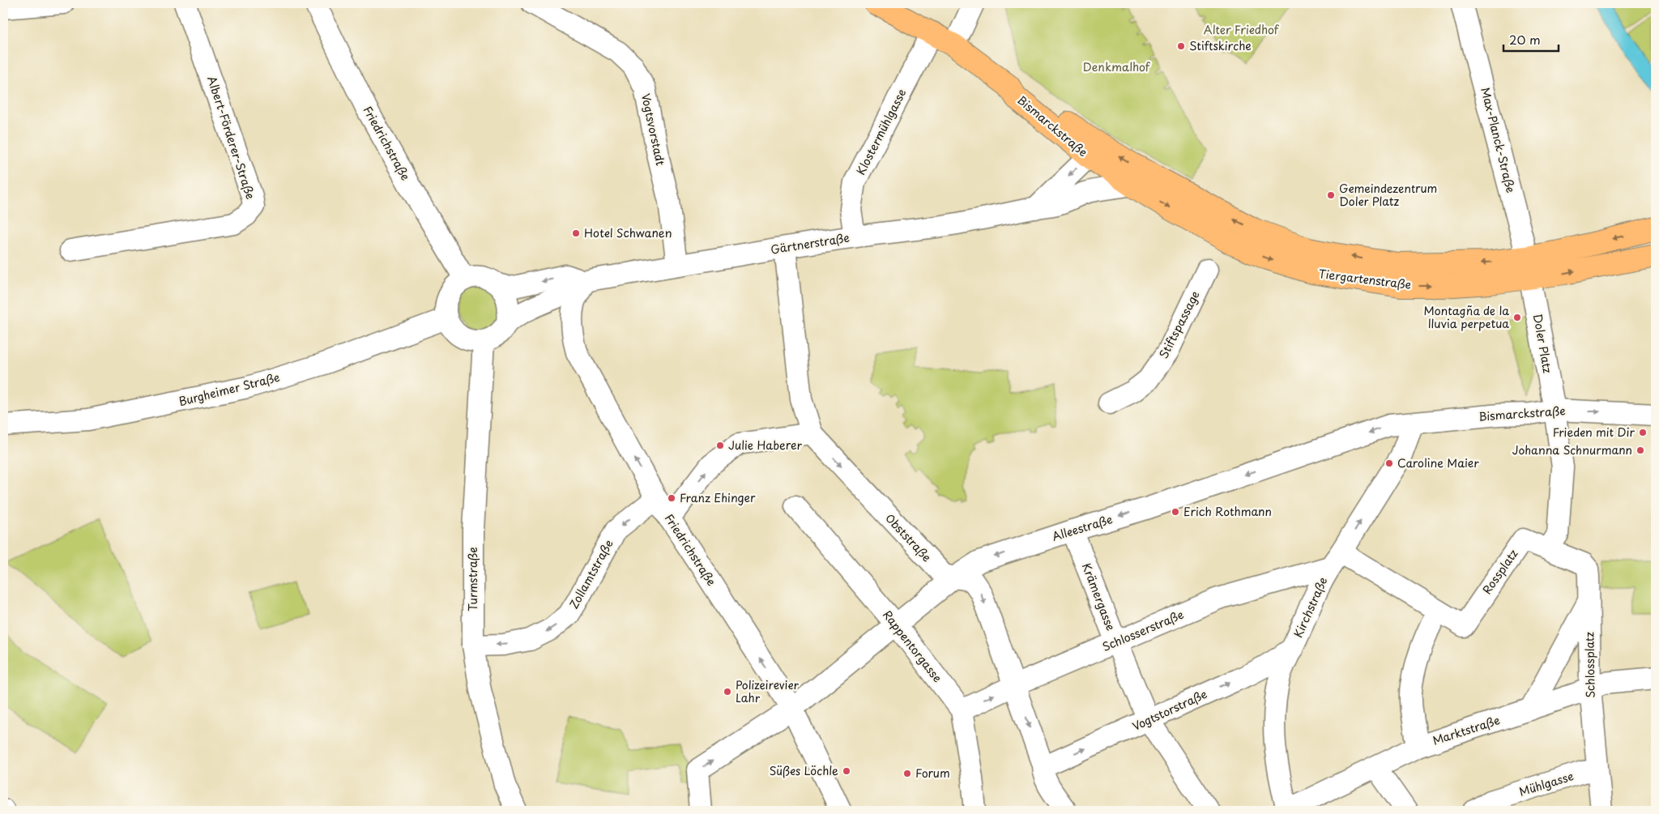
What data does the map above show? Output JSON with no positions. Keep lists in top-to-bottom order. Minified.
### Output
{"streets":{"main road":["Bismarckstraße","Tiergartenstraße"],"street":["Vogtsvorstadt","Klostermühlgasse","Albert-Förderer-Straße","Max-Planck-Straße","Friedrichstraße","Gärtnerstraße","Stiftspassage","Doler Platz","Burgheimer Straße","Alleestraße","Obststraße","Rossplatz","Zollamtstraße","Turmstraße","Krämergasse","Kirchstraße","Schlosserstraße","Rappentorgasse","Schlossplatz","Vogtstorstraße","Marktstraße","Mühlgasse"]},"crossings":[["Bismarckstraße","Klostermühlgasse"],["Bismarckstraße","Tiergartenstraße"],["Bismarckstraße","Doler Platz"],["Bismarckstraße","Alleestraße"],["Bismarckstraße","Kirchstraße"],["Vogtsvorstadt","Gärtnerstraße"],["Klostermühlgasse","Gärtnerstraße"],["Max-Planck-Straße","Tiergartenstraße"],["Max-Planck-Straße","Doler Platz"],["Friedrichstraße","Gärtnerstraße"],["Friedrichstraße","Burgheimer Straße"],["Friedrichstraße","Alleestraße"],["Friedrichstraße","Zollamtstraße"],["Friedrichstraße","Turmstraße"],["Gärtnerstraße","Tiergartenstraße"],["Gärtnerstraße","Burgheimer Straße"],["Gärtnerstraße","Obststraße"],["Gärtnerstraße","Turmstraße"],["Tiergartenstraße","Doler Platz"],["Burgheimer Straße","Turmstraße"],["Alleestraße","Obststraße"],["Alleestraße","Krämergasse"],["Alleestraße","Kirchstraße"],["Alleestraße","Rappentorgasse"],["Obststraße","Schlosserstraße"],["Obststraße","Vogtstorstraße"],["Rossplatz","Kirchstraße"],["Rossplatz","Schlosserstraße"],["Rossplatz","Schlossplatz"],["Zollamtstraße","Turmstraße"],["Krämergasse","Schlosserstraße"],["Krämergasse","Vogtstorstraße"],["Kirchstraße","Schlosserstraße"],["Kirchstraße","Vogtstorstraße"],["Kirchstraße","Marktstraße"],["Schlosserstraße","Rappentorgasse"],["Schlossplatz","Marktstraße"],["Schlossplatz","Mühlgasse"]],"one_way":["Friedrichstraße","Obststraße","Zollamtstraße","Kirchstraße","Vogtstorstraße"],"parks":["Alter Friedhof","Denkmalhof"],"places":["Stiftskirche","Gemeindezentrum Doler Platz","Hotel Schwanen","Montagña de la lluvia perpetua","Frieden mit Dir","Julie Haberer","Johanna Schnurmann","Caroline Maier","Franz Ehinger","Erich Rothmann","Polizeirevier Lahr","Süßes Löchle","Forum"],"scale_bar":"20 m"}
